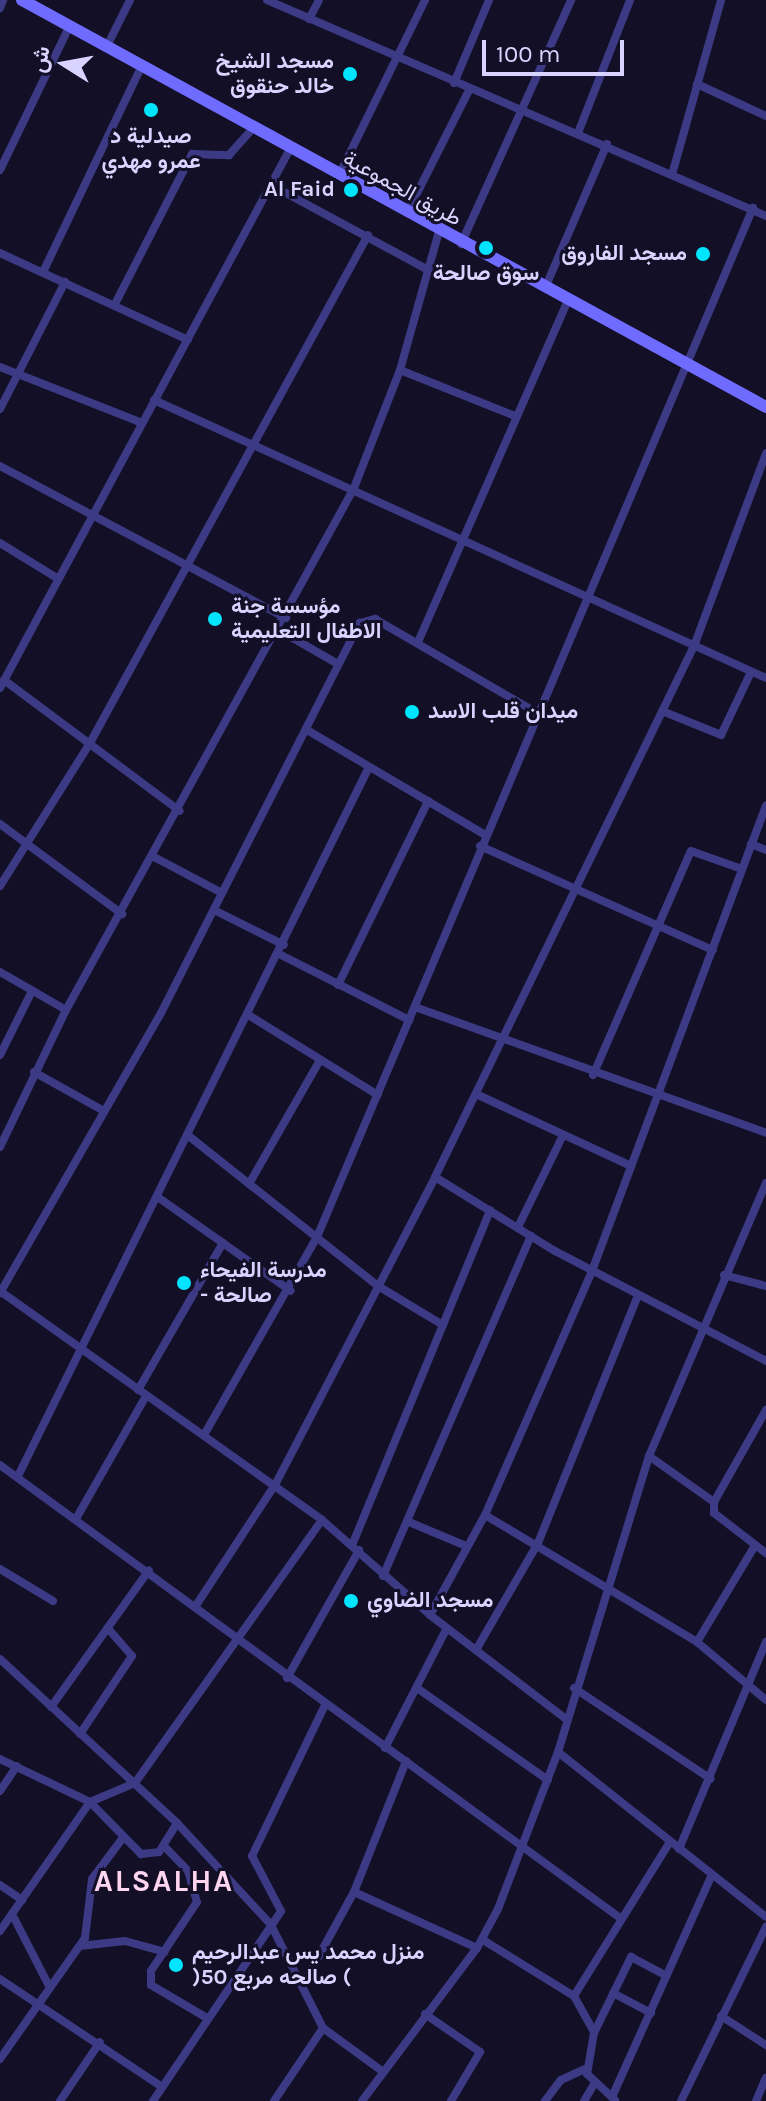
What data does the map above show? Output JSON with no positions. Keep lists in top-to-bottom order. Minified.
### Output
{"streets":{"main road":["طريق الجموعية"]},"districts":["ALSALHA"],"places":["مسجد الشيخ خالد حنقوق","صيدلية د عمرو مهدي","Al Faid","سوق صالحة","مسجد الفاروق","مؤسسة جنة الاطفال التعليمية","ميدان قلب الاسد","مدرسة الفيحاء - صالحة","مسجد الضاوي","منزل محمد يس عبدالرحيم )صالحه مربع 50 ("],"scale_bar":"100 m","north":"left"}
